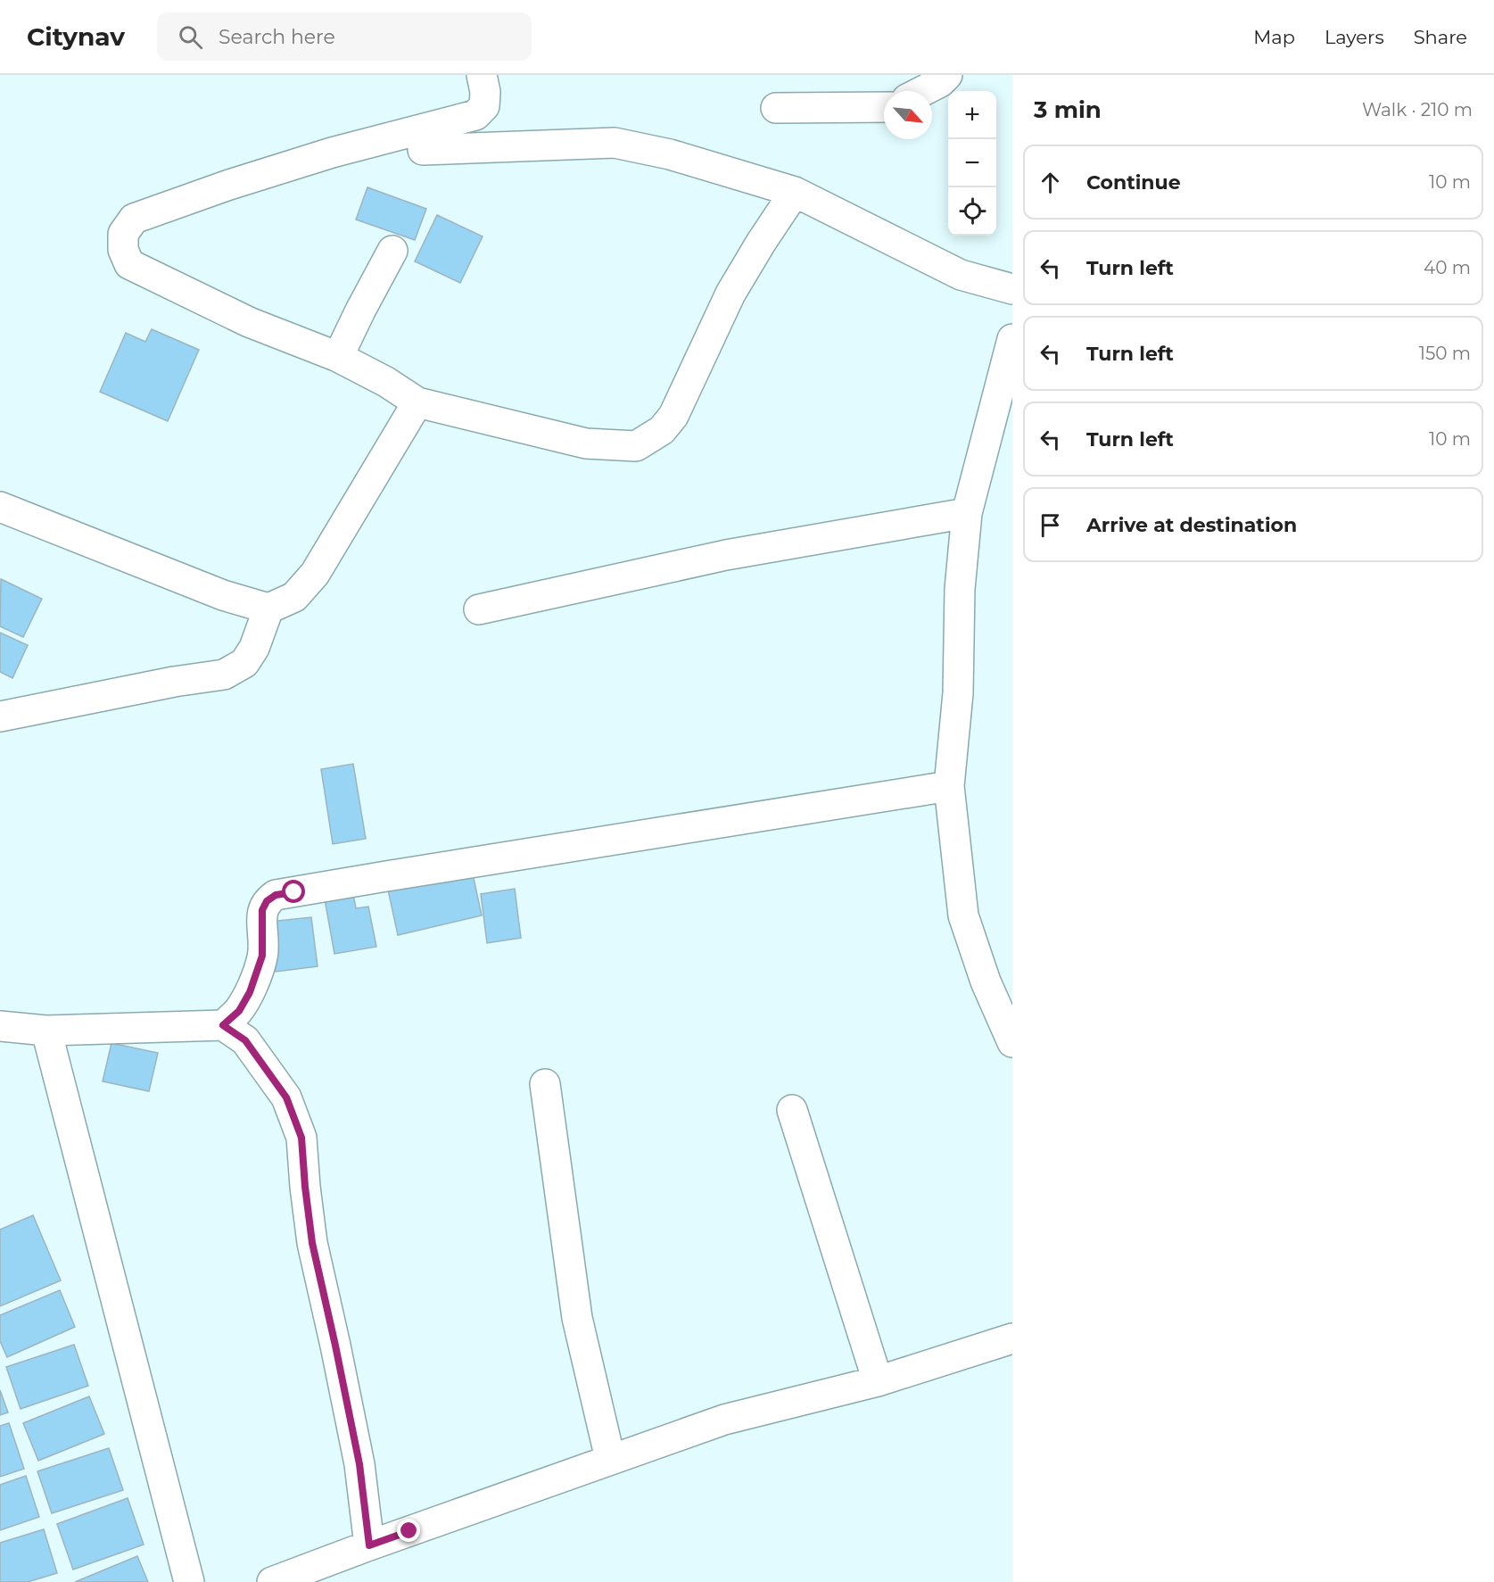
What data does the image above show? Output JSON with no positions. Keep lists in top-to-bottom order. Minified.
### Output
{"north":"bottom right","page":{"header":"Citynav","search":"Search here","nav":["Map","Layers","Share"],"heading":["3 min","Walk · 210 m"],"map_buttons":["+","−"],"list":[["Continue","10 m"],["Turn left","40 m"],["Turn left","150 m"],["Turn left","10 m"],"Arrive at destination"]}}
